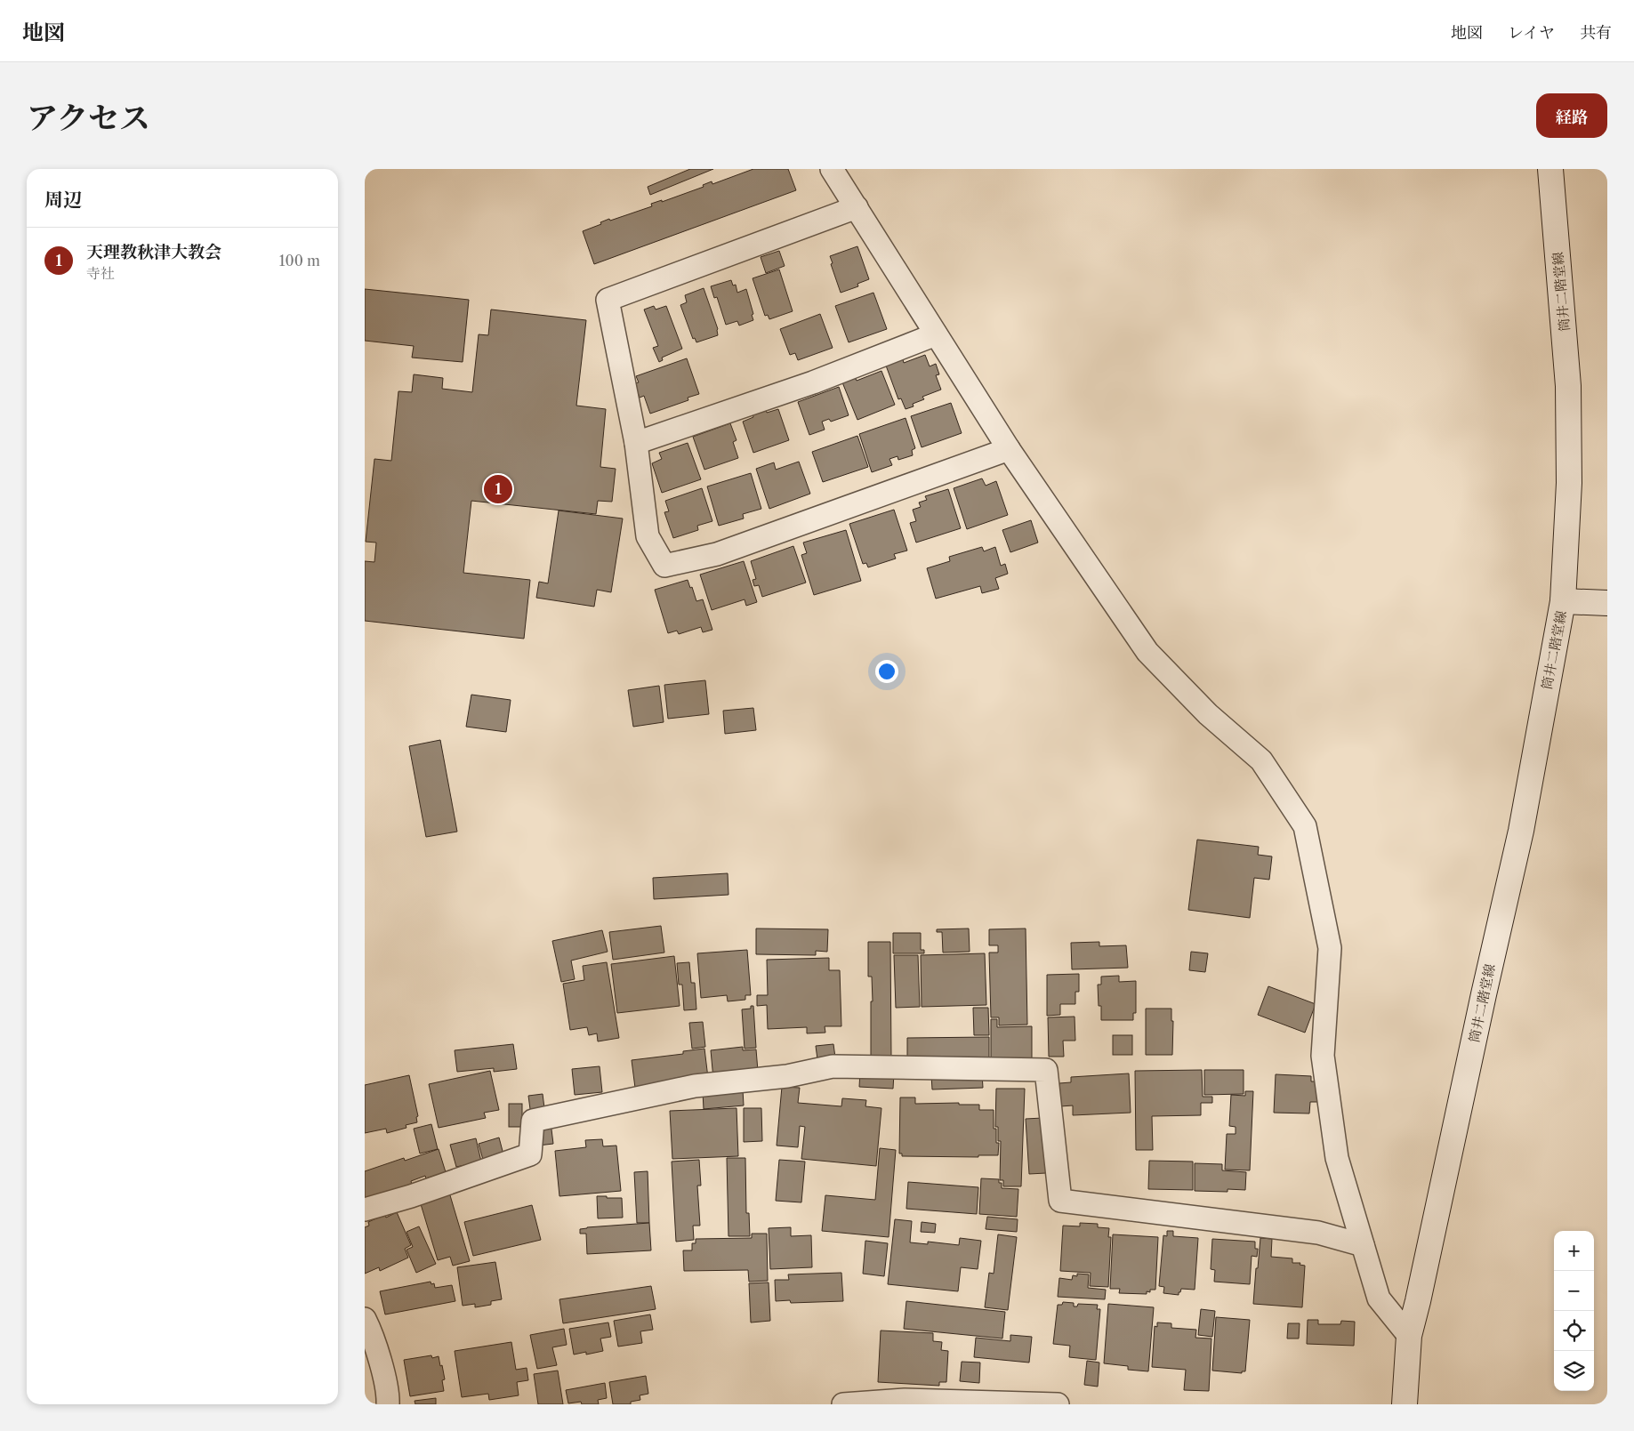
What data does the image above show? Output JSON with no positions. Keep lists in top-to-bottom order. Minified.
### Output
{"streets":{"main road":["筒井二階堂線"]},"page":{"header":"地図","nav":["地図","レイヤ","共有"],"title":"アクセス","buttons":"経路","heading":"周辺","list":[{"mark":"1","name":"天理教秋津大教会","note":"寺社","value":"100 m"}],"pins":"1","map_buttons":["+","−"]}}
